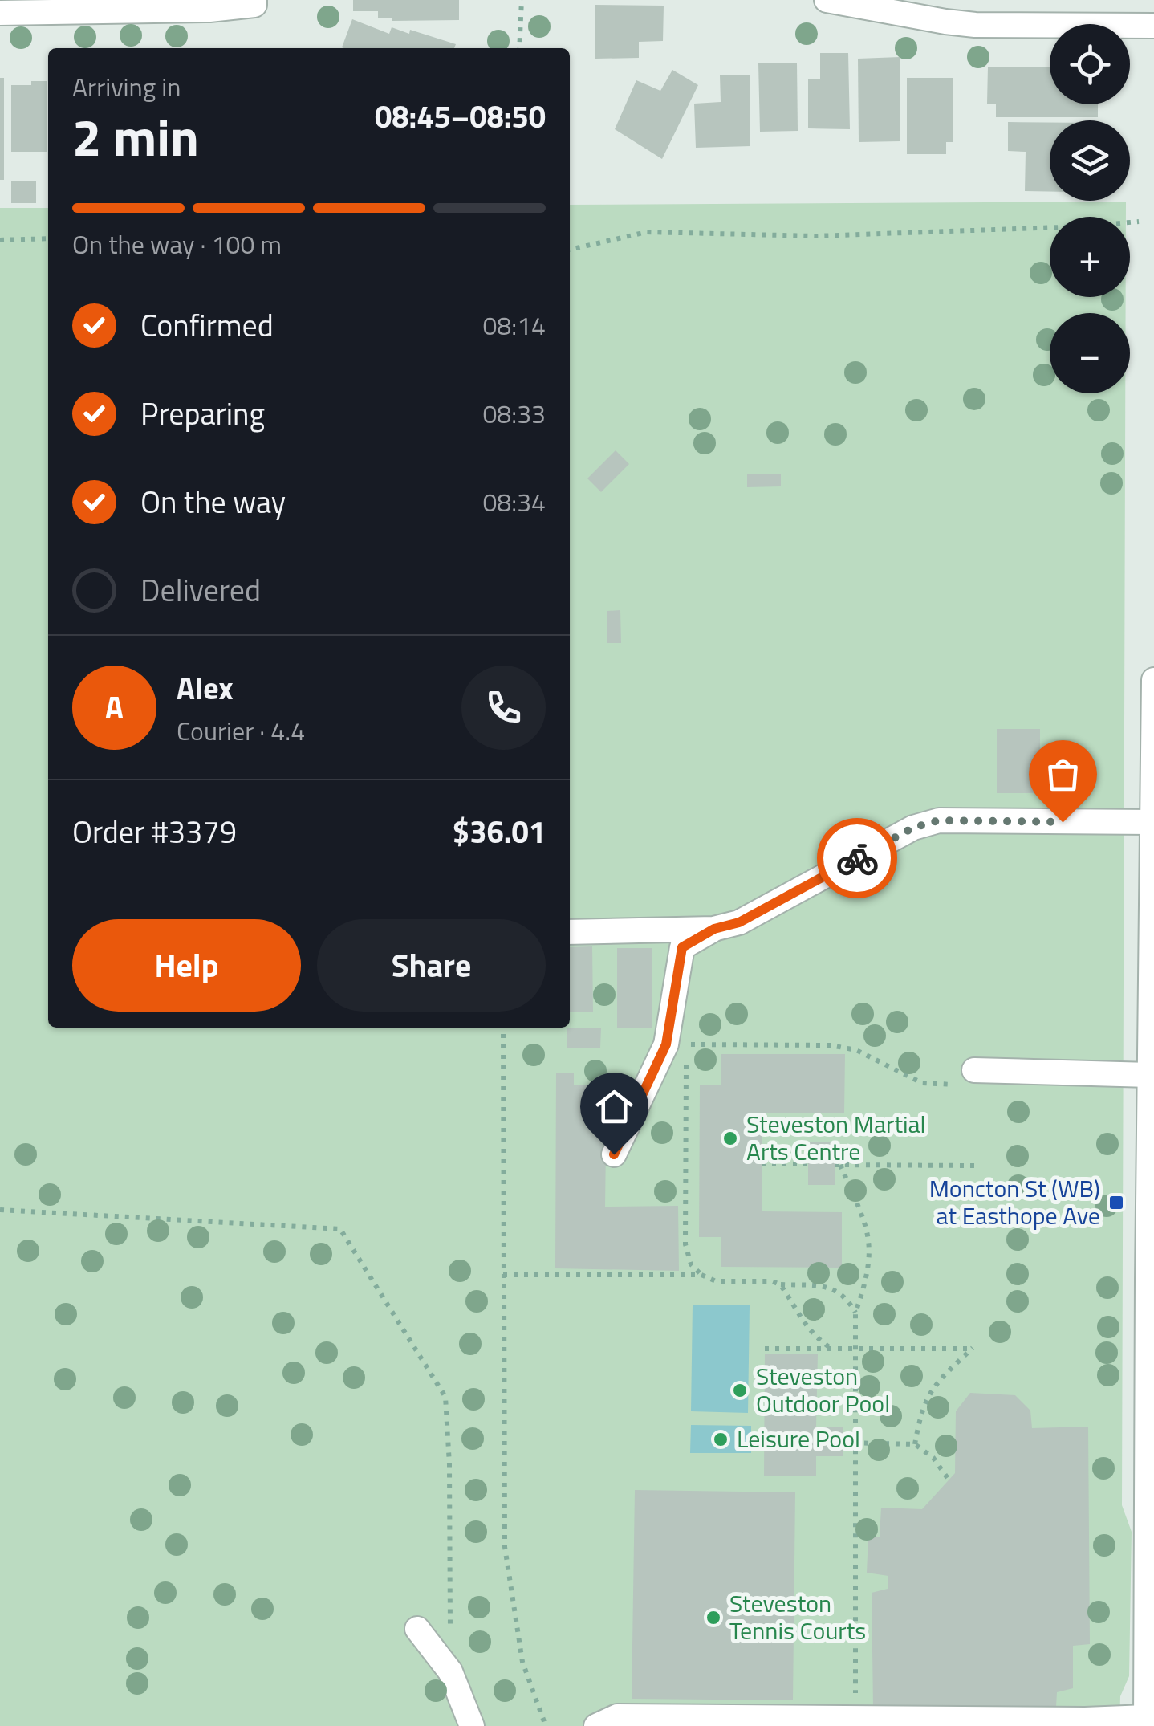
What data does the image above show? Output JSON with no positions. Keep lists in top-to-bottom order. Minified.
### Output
{"places":{"other":["Steveston Martial Arts Centre","Steveston Outdoor Pool","Leisure Pool","Steveston Tennis Courts"],"transit":["Moncton St (WB) at Easthope Ave"]},"page":{"map_buttons":["+","−"],"heading":["2 min","Arriving in","08:45–08:50"],"panel":["Alex","Courier · 4.4","Order #3379","$36.01"],"bar":"On the way · 100 m","list":[["Confirmed","08:14"],["Preparing","08:33"],["On the way","08:34"],"Delivered"],"round":"A","buttons":["Help","Share"]}}
